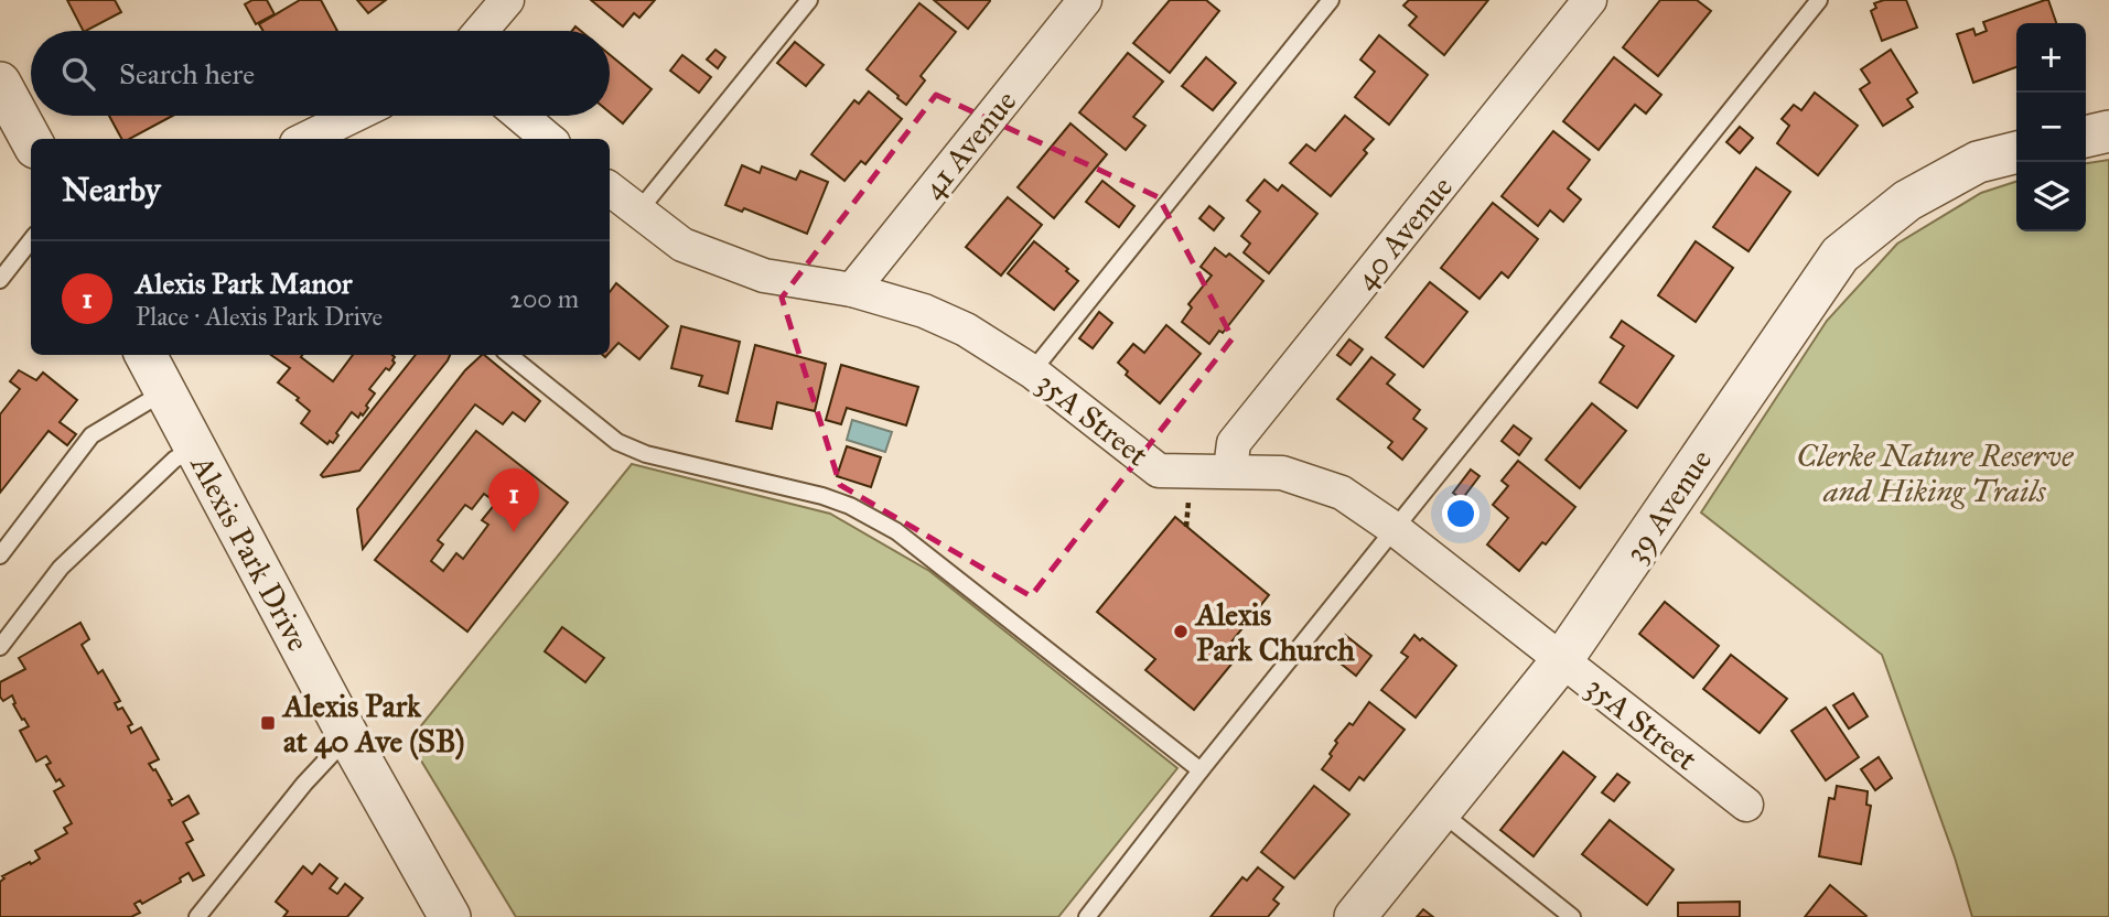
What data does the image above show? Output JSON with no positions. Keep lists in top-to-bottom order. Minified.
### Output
{"streets":{"street":["41 Avenue","40 Avenue","35A Street","39 Avenue","Alexis Park Drive"]},"crossings":[["41 Avenue","35A Street"],["40 Avenue","35A Street"],["35A Street","39 Avenue"]],"parks":["Clerke Nature Reserve and Hiking Trails"],"places":{"other":["Alexis Park Church"],"transit":["Alexis Park at 40 Ave (SB)"]},"page":{"map_buttons":["+","−"],"search":"Search here","heading":"Nearby","list":[{"mark":"1","name":"Alexis Park Manor","note":"Place · Alexis Park Drive","value":"200 m"}],"pins":"1"}}
